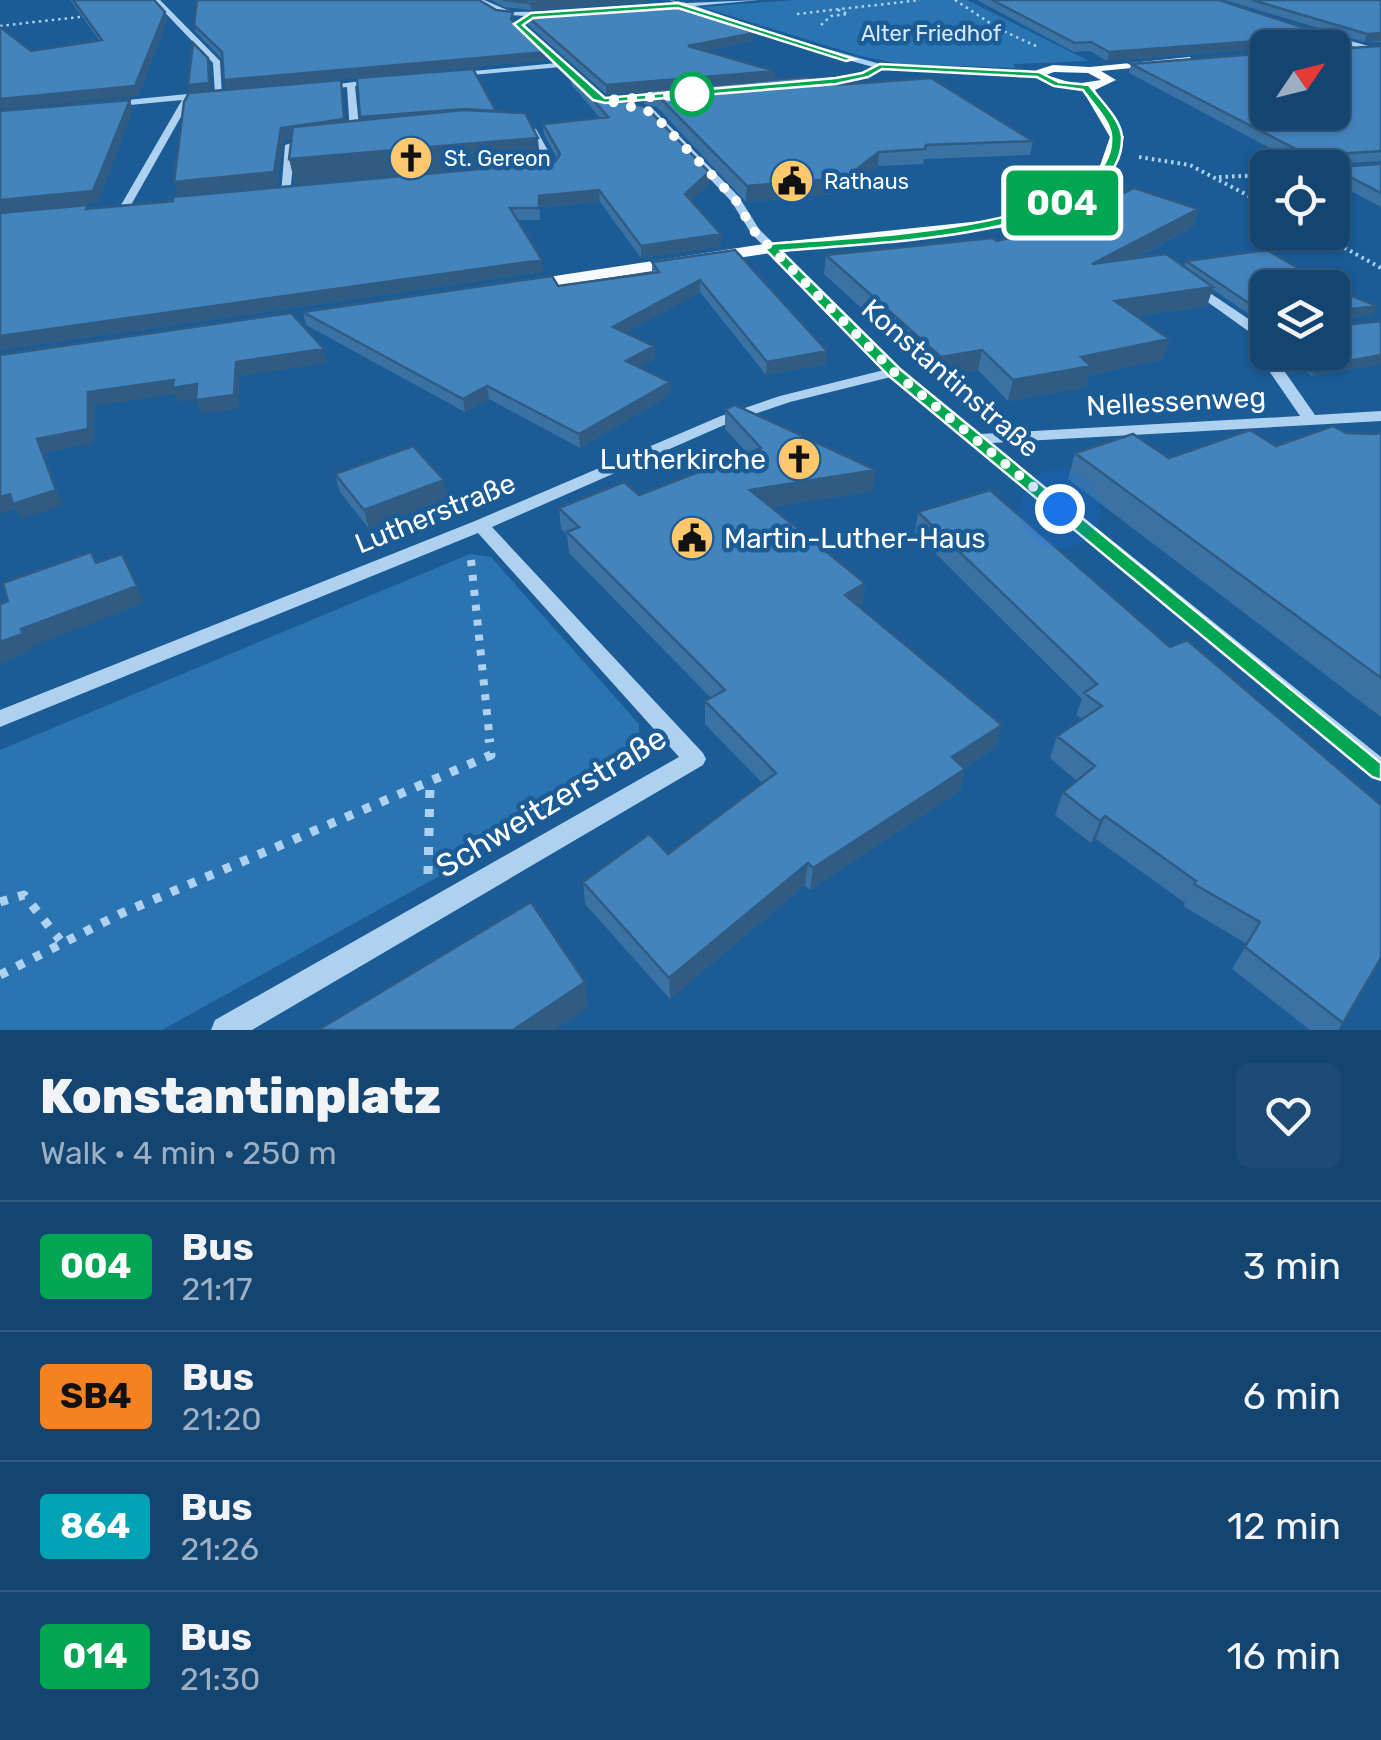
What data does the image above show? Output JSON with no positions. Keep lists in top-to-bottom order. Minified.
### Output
{"streets":{"street":["Konstantinstraße","Nellessenweg","Lutherstraße","Schweitzerstraße"]},"crossings":[["Konstantinstraße","Nellessenweg"],["Konstantinstraße","Lutherstraße"],["Lutherstraße","Schweitzerstraße"]],"parks":["Alter Friedhof"],"places":{"church":["St. Gereon","Lutherkirche"],"public building":["Rathaus","Martin-Luther-Haus"]},"lines":["bus line 004"],"north":"top right","page":{"on_map":"004","heading":["Konstantinplatz","Walk · 4 min · 250 m"],"list":[{"mark":"004","name":"Bus","note":"21:17","value":"3 min"},{"mark":"SB4","name":"Bus","note":"21:20","value":"6 min"},{"mark":"864","name":"Bus","note":"21:26","value":"12 min"},{"mark":"014","name":"Bus","note":"21:30","value":"16 min"}]}}
